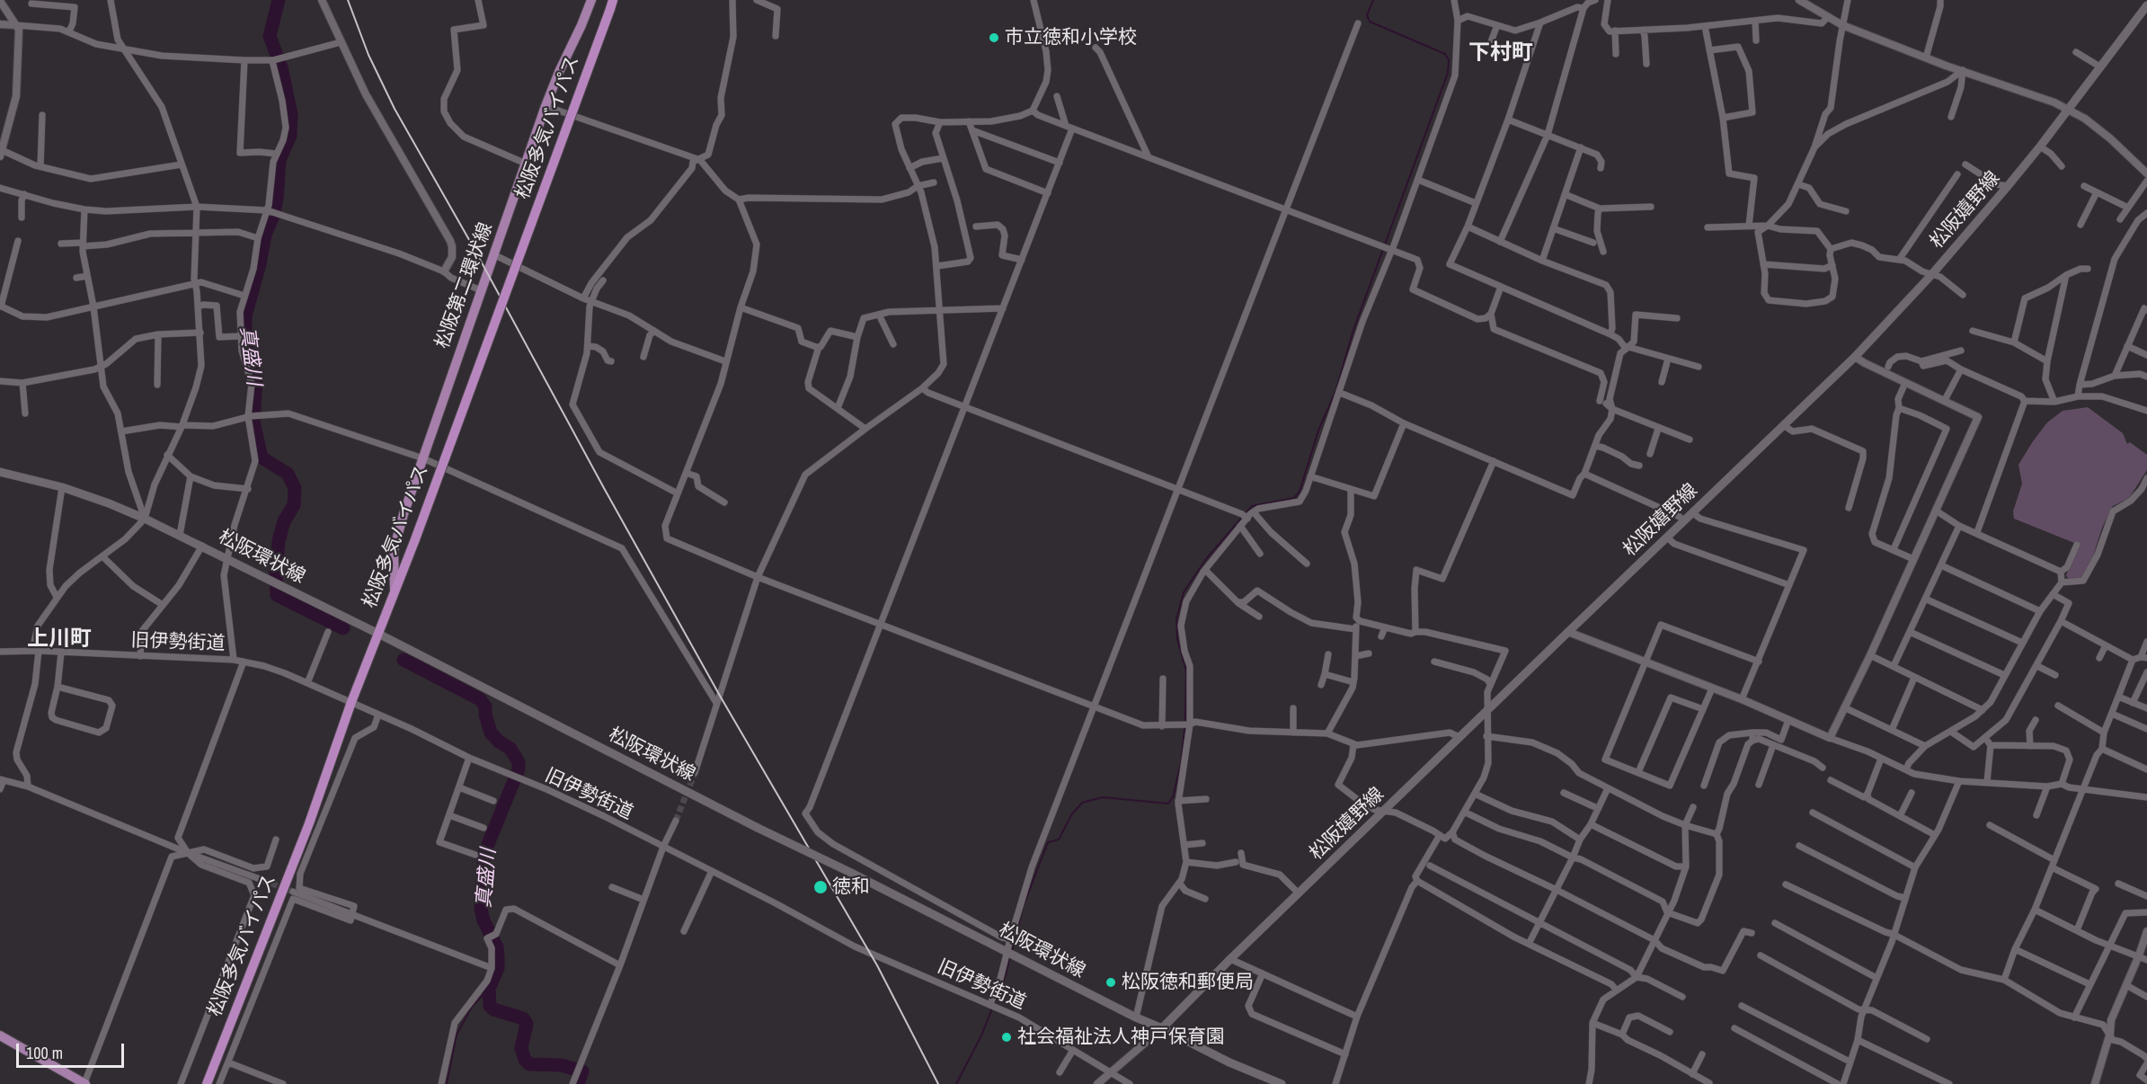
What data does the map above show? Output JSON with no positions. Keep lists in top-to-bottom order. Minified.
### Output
{"streets":{"highway":["松阪多気バイパス"],"main road":["松阪嬉野線","松阪第二環状線","松阪環状線"],"street":["旧伊勢街道"]},"crossings":[["松阪多気バイパス","松阪第二環状線"],["松阪多気バイパス","松阪環状線"],["松阪多気バイパス","旧伊勢街道"],["松阪嬉野線","松阪環状線"]],"districts":["下村町","上川町"],"water":["真盛川"],"places":["市立徳和小学校","徳和","松阪徳和郵便局","社会福祉法人神戸保育園"],"scale_bar":"100 m"}
